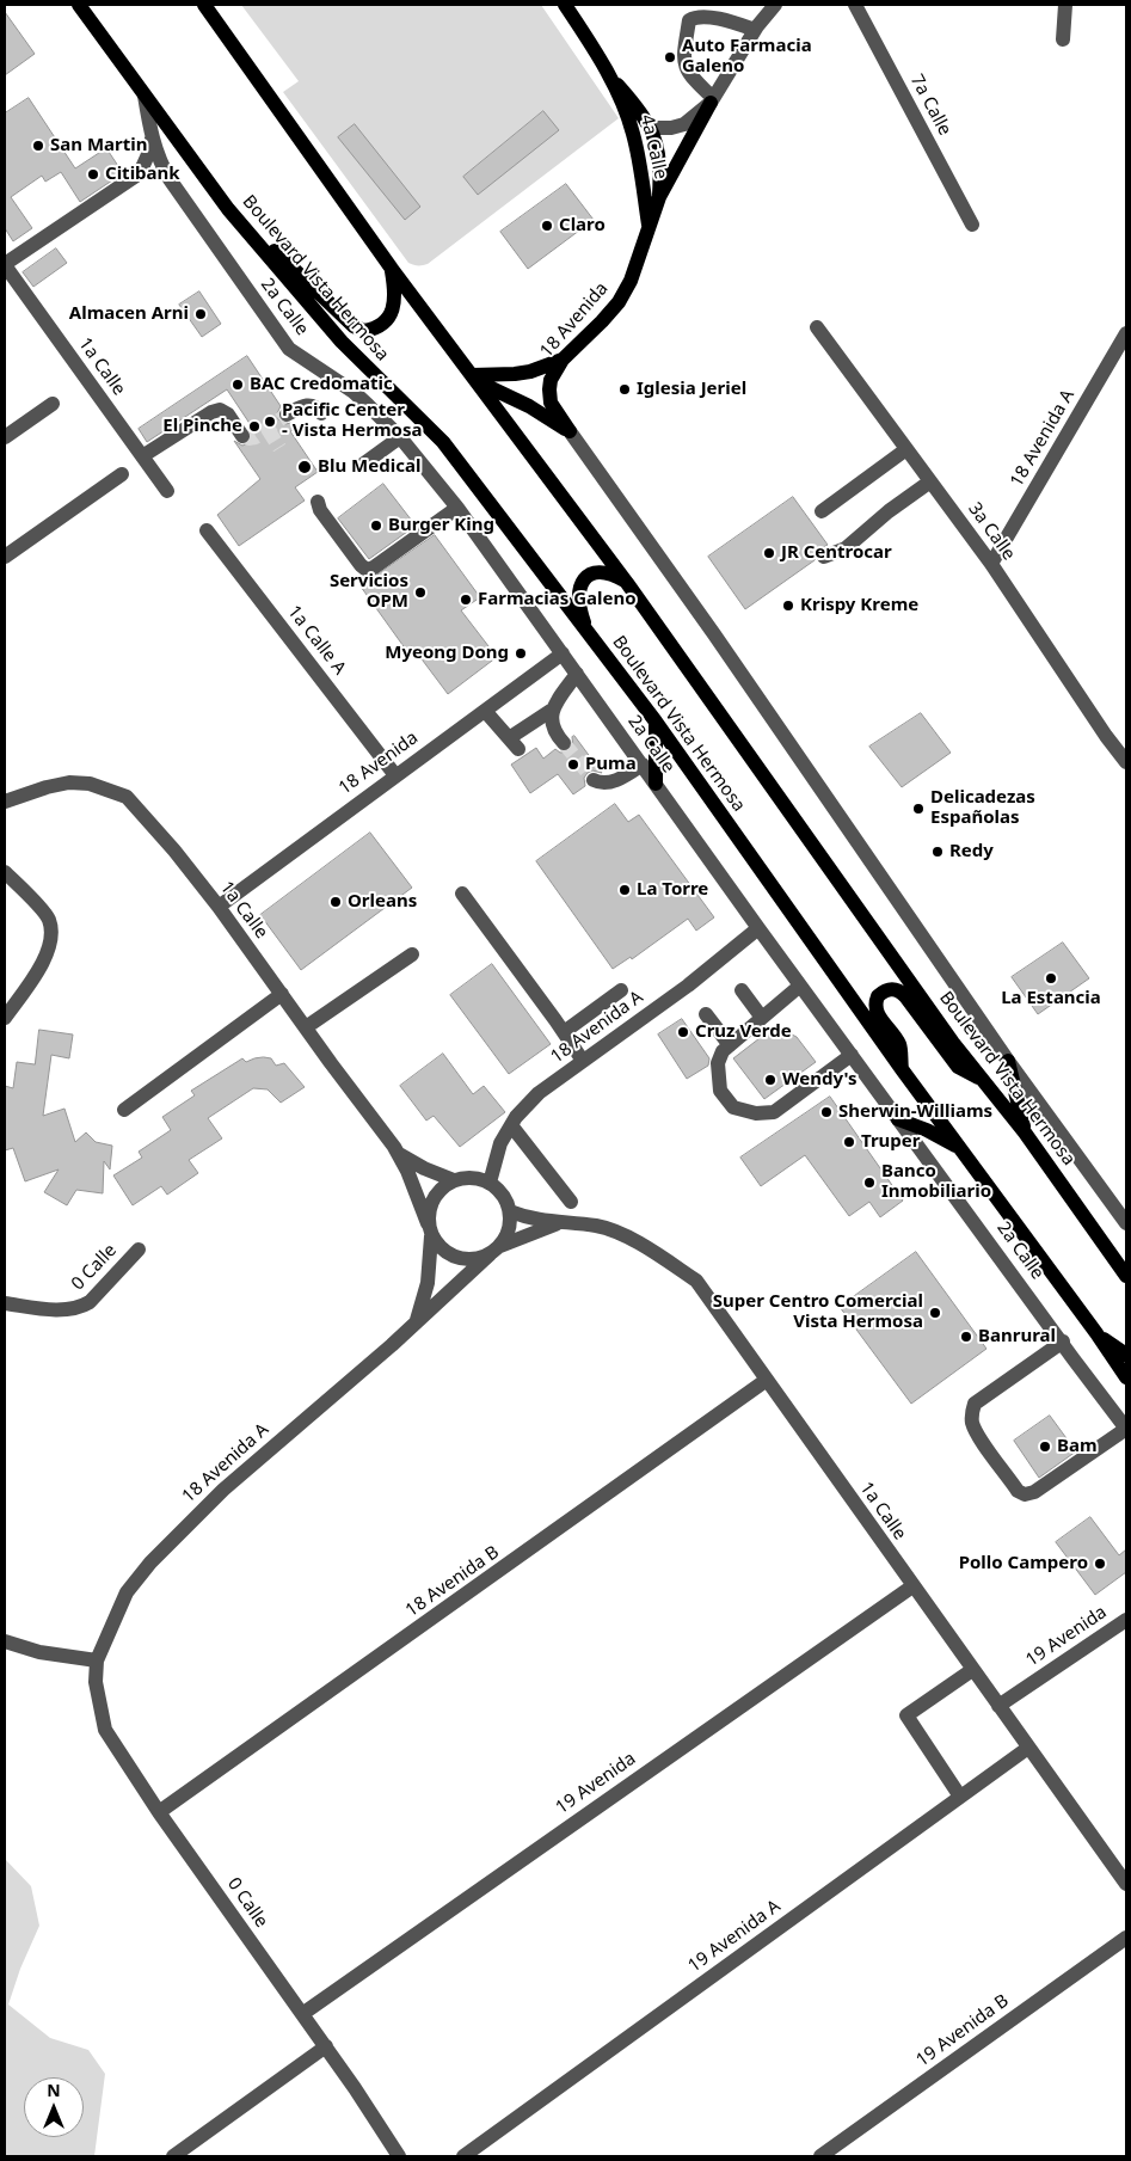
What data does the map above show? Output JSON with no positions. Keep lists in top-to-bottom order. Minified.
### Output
{"streets":{"main road":["4a Calle","Boulevard Vista Hermosa","18 Avenida"],"street":["7a Calle","2a Calle","1a Calle","18 Avenida A","3a Calle","1a Calle A","0 Calle","18 Avenida B","19 Avenida","19 Avenida A","19 Avenida B"]},"crossings":[["4a Calle","18 Avenida"],["Boulevard Vista Hermosa","2a Calle"],["2a Calle","18 Avenida"],["2a Calle","18 Avenida A"],["18 Avenida","1a Calle"],["18 Avenida","1a Calle A"],["1a Calle","18 Avenida A"],["1a Calle","18 Avenida B"],["1a Calle","19 Avenida"],["1a Calle","19 Avenida A"],["18 Avenida A","3a Calle"],["18 Avenida A","0 Calle"],["0 Calle","18 Avenida B"],["0 Calle","19 Avenida"]],"places":["Auto Farmacia Galeno","San Martin","Citibank","Claro","Almacen Arni","BAC Credomatic","Iglesia Jeriel","Pacific Center - Vista Hermosa","El Pinche","Blu Medical","Burger King","JR Centrocar","Servicios OPM","Farmacias Galeno","Krispy Kreme","Myeong Dong","Puma","Delicadezas Españolas","Redy","La Torre","Orleans","La Estancia","Cruz Verde","Wendy's","Sherwin-Williams","Truper","Banco Inmobiliario","Super Centro Comercial Vista Hermosa","Banrural","Bam","Pollo Campero"],"north":"top"}
